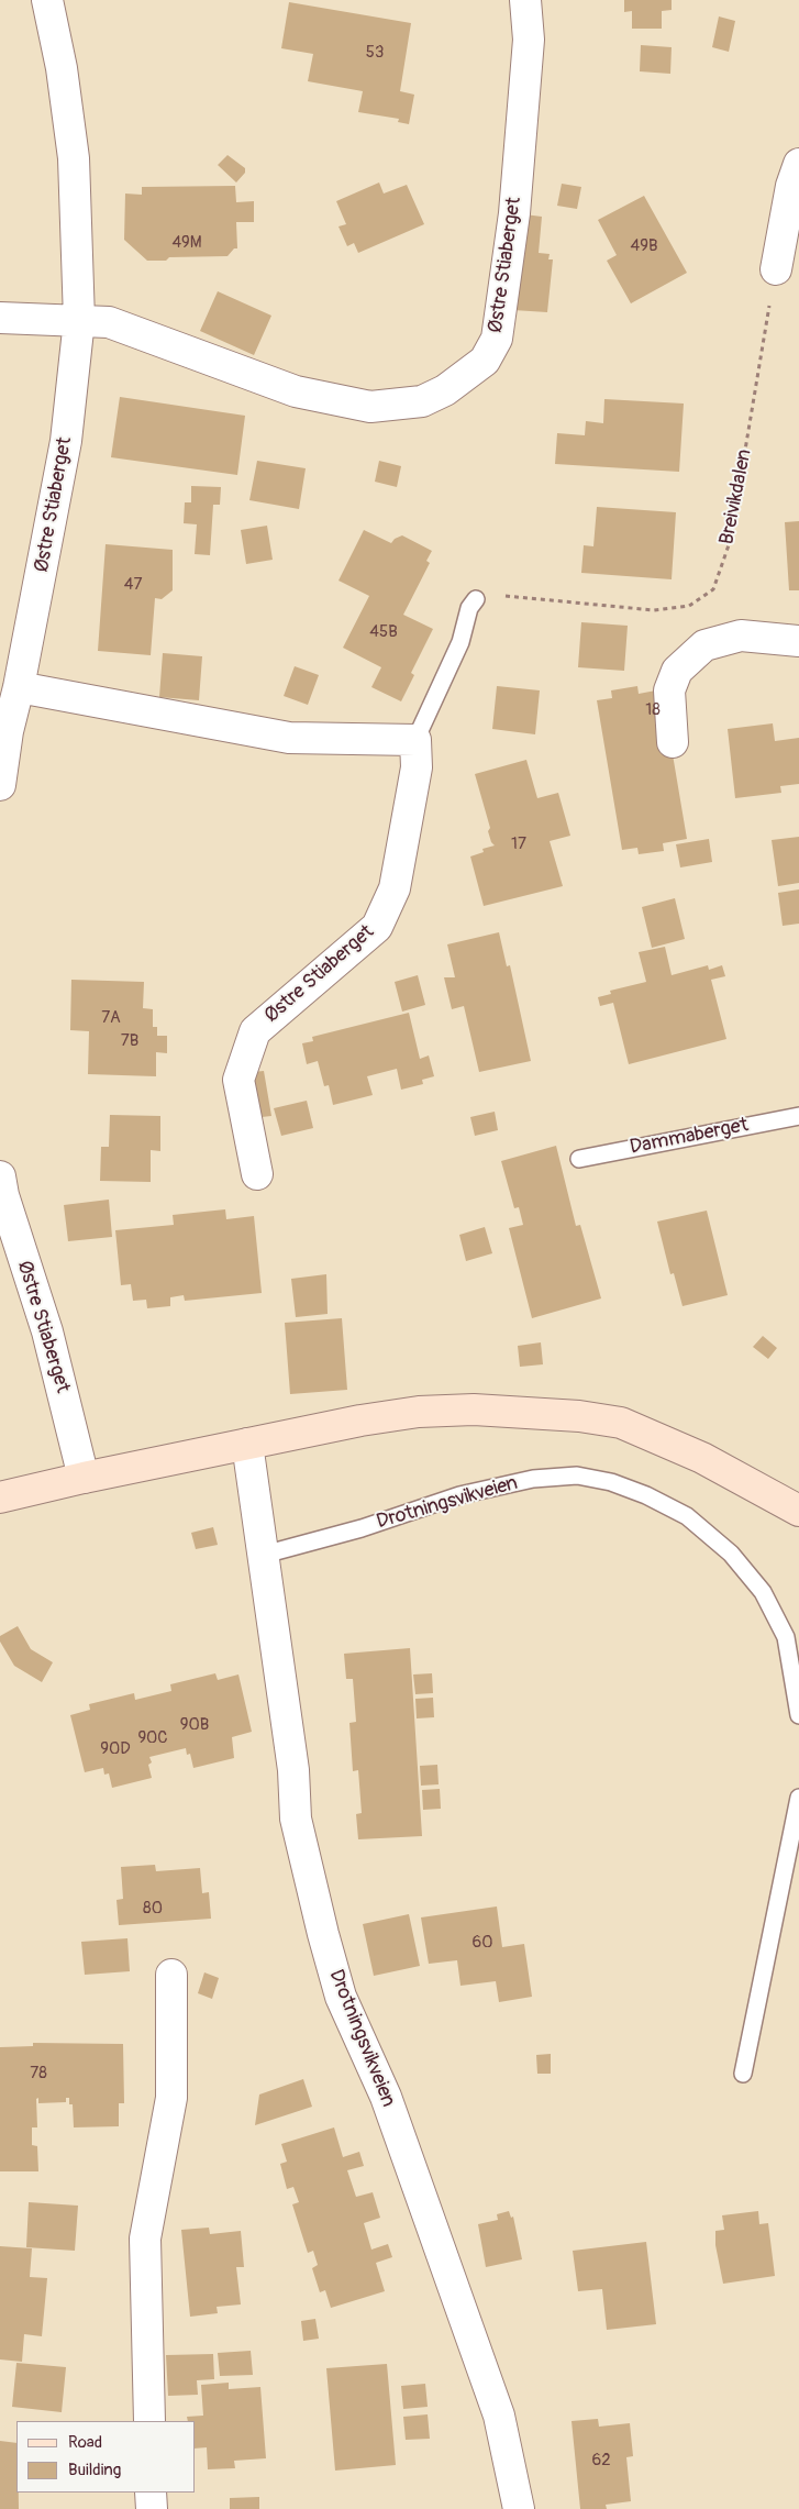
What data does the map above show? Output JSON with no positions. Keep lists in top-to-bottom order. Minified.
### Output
{"streets":{"street":["Østre Stiaberget","Drotningsvikveien"],"lane":["Dammaberget"],"path":["Breivikdalen"]},"crossings":[["Østre Stiaberget","Breivikdalen"]],"house_numbers":["53","49M","49B","47","45B","18","17","7A","7B","90B","90C","90D","80","60","78","62"],"legend":["Road","Building"]}
